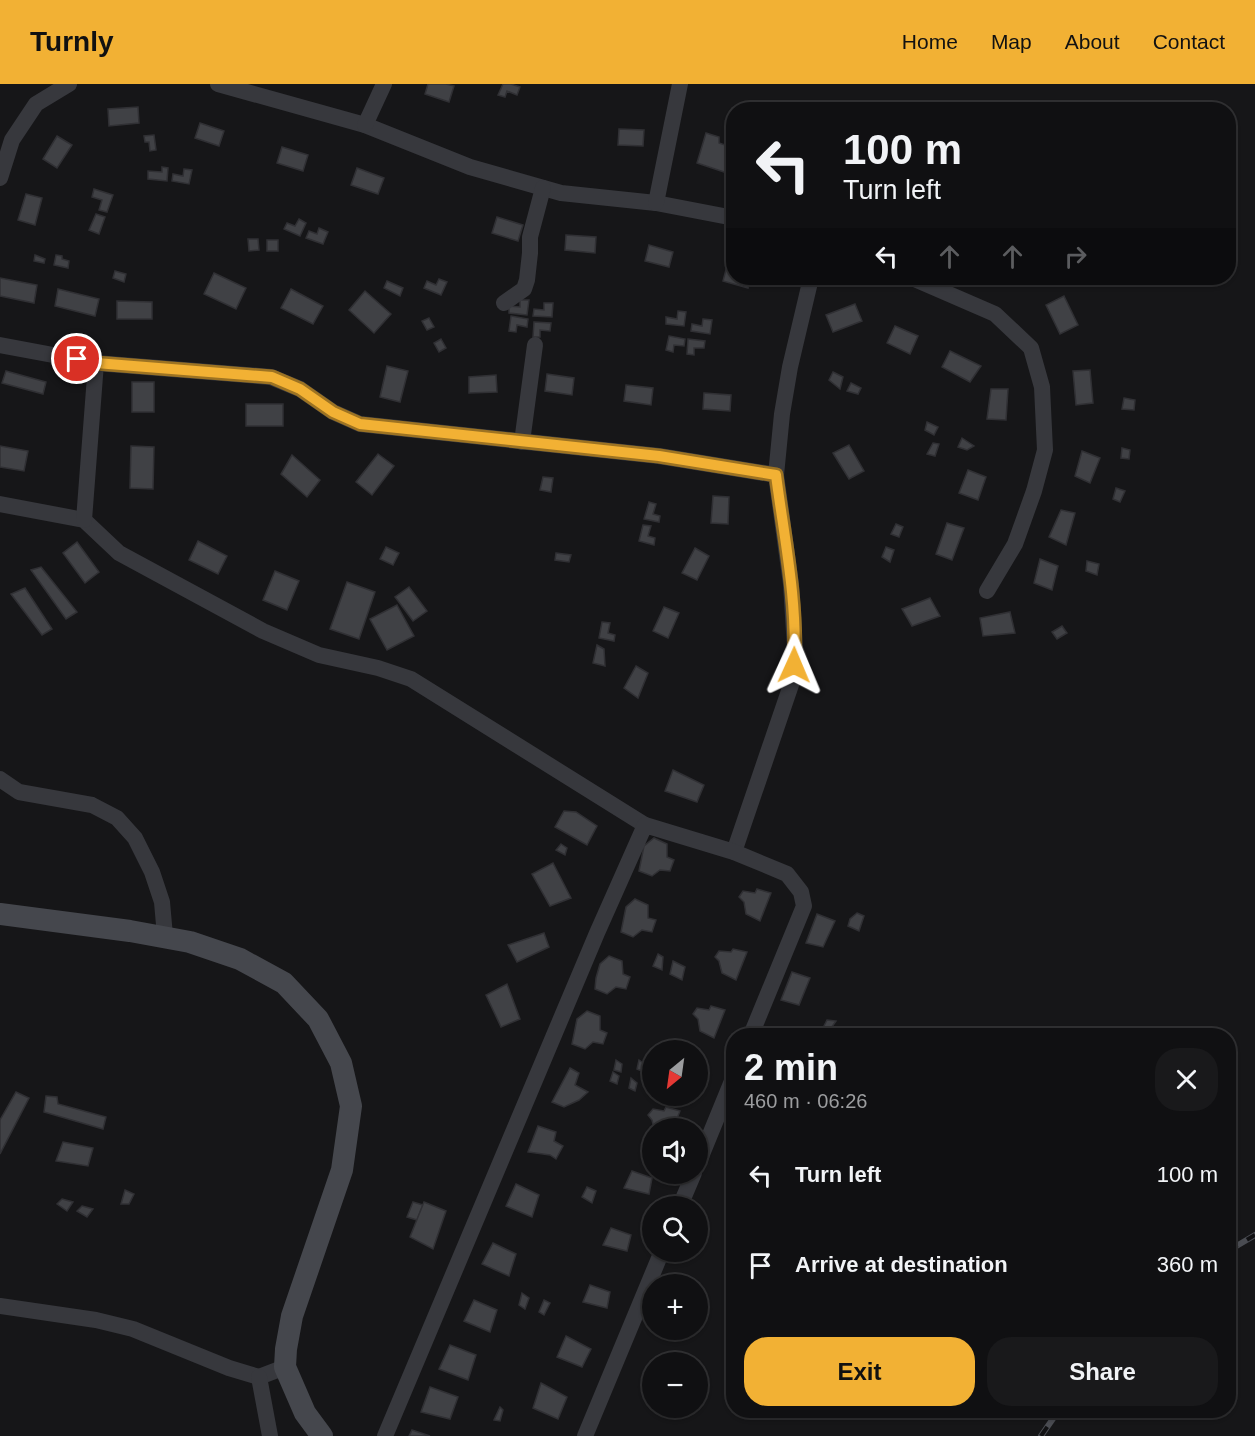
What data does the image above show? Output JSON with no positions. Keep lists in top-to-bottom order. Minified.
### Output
{"north":"bottom left","page":{"header":"Turnly","nav":["Home","Map","About","Contact"],"turn":["100 m","Turn left"],"heading":["2 min","460 m · 06:26"],"map_buttons":["+","−"],"list":[{"name":"Turn left","value":"100 m"},{"name":"Arrive at destination","value":"360 m"}],"buttons":["Exit","Share"]}}
